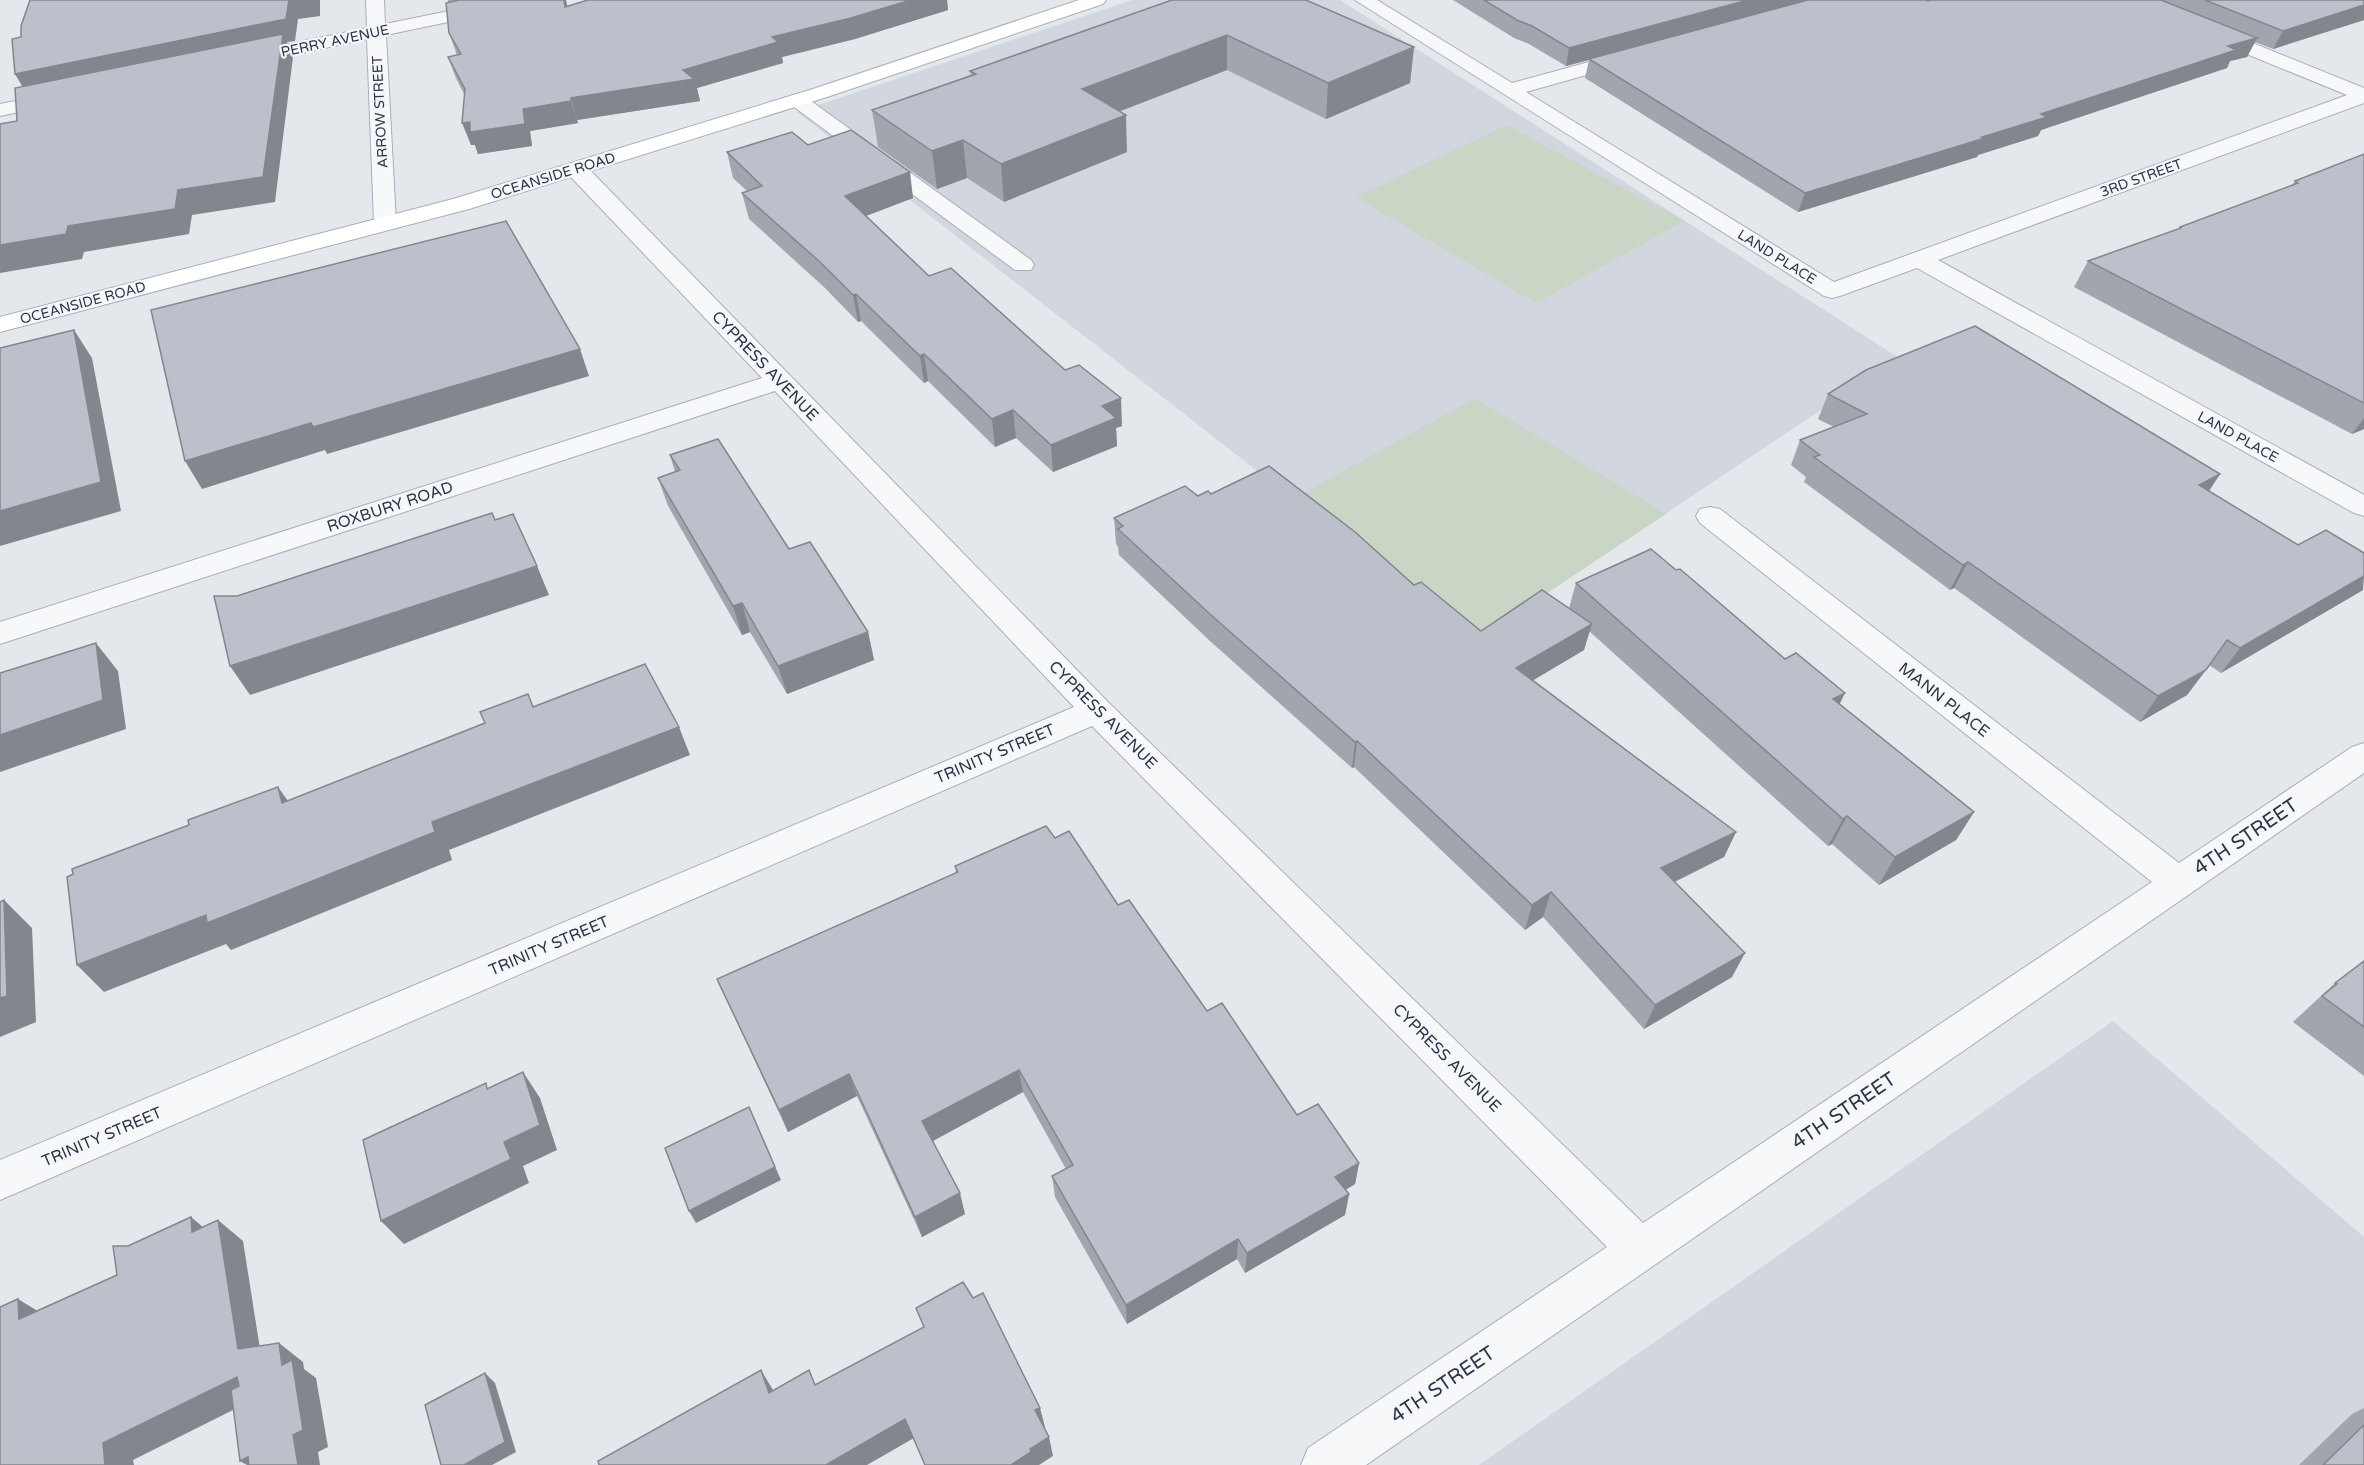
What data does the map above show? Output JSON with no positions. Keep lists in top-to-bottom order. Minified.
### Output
{"streets":{"main road":["OCEANSIDE ROAD"],"street":["PERRY AVENUE","ARROW STREET","3RD STREET","LAND PLACE","CYPRESS AVENUE","ROXBURY ROAD","MANN PLACE","TRINITY STREET","4TH STREET"]},"crossings":[["PERRY AVENUE","ARROW STREET"],["ARROW STREET","OCEANSIDE ROAD"],["OCEANSIDE ROAD","CYPRESS AVENUE"],["3RD STREET","LAND PLACE"],["CYPRESS AVENUE","ROXBURY ROAD"],["CYPRESS AVENUE","TRINITY STREET"],["CYPRESS AVENUE","4TH STREET"],["MANN PLACE","4TH STREET"]]}
